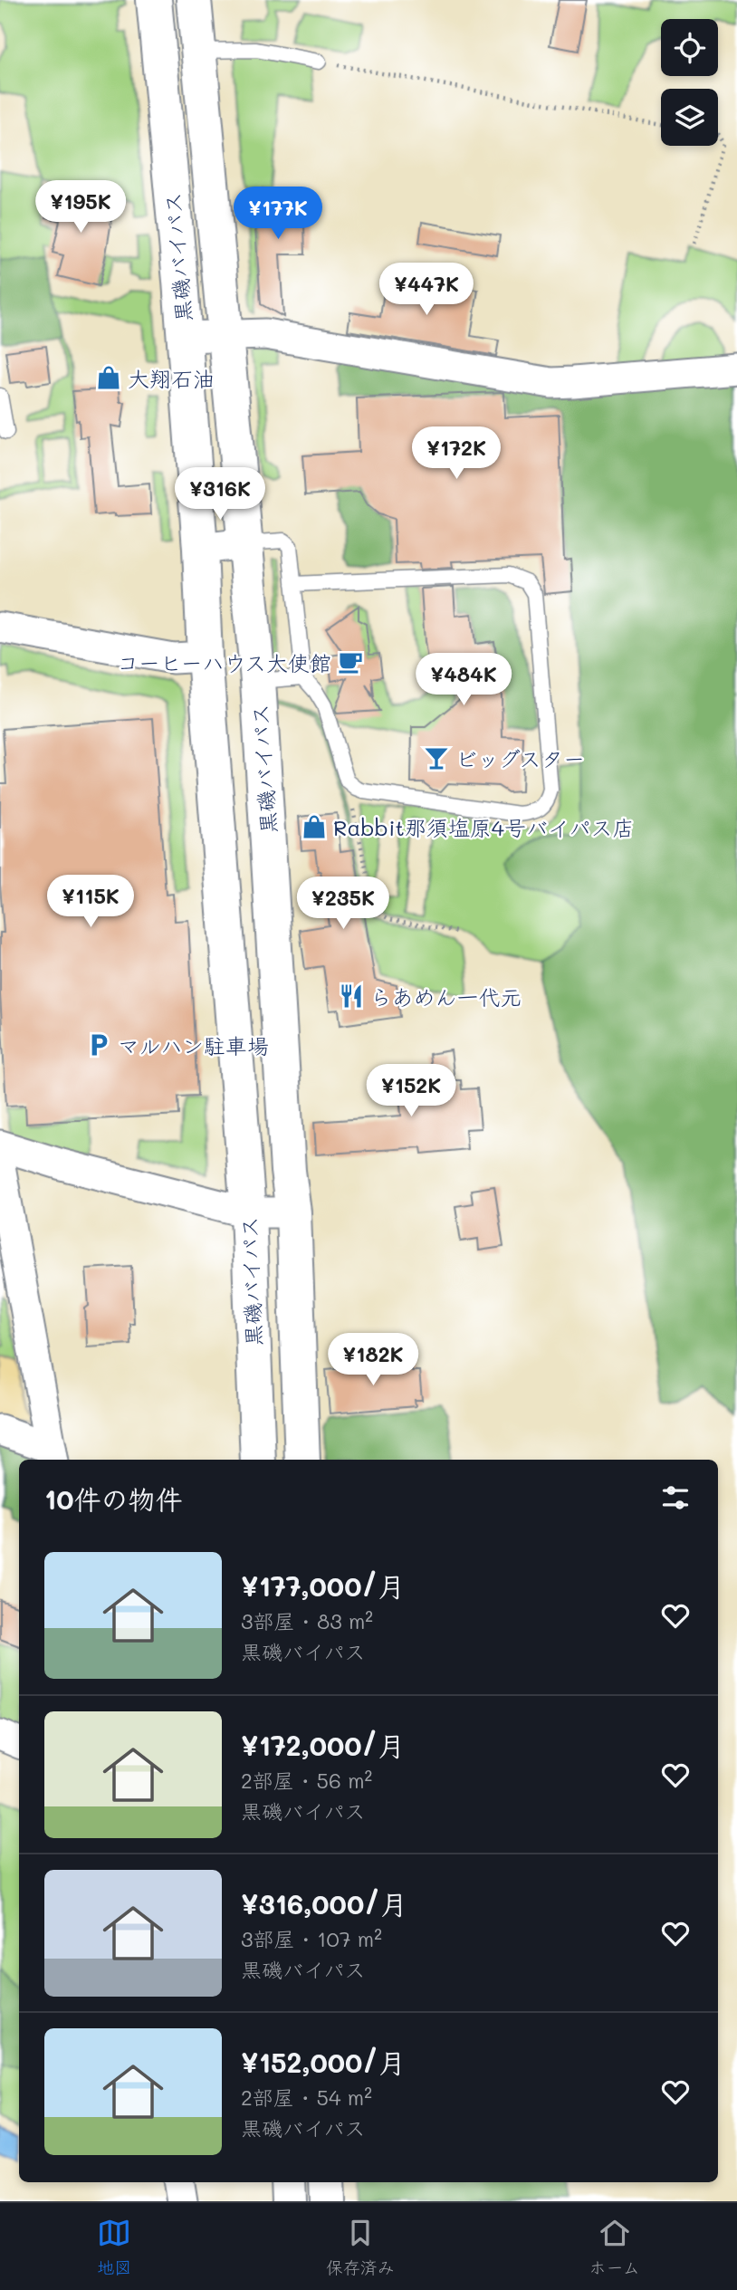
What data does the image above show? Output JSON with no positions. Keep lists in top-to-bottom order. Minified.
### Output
{"streets":{"highway":["黒磯バイパス"]},"places":{"shop":["大翔石油","Rabbit那須塩原4号バイパス店"],"cafe":["コーヒーハウス大使館"],"bar":["ビッグスター"],"restaurant":["らあめん一代元"],"parking":["マルハン駐車場"]},"page":{"price":["¥195K","¥177K","¥447K","¥172K","¥316K","¥484K","¥115K","¥235K","¥152K","¥182K"],"heading":"10件の物件","list":[{"name":"¥177,000/月","note":"3部屋 · 83 m² · 黒磯バイパス"},{"name":"¥172,000/月","note":"2部屋 · 56 m² · 黒磯バイパス"},{"name":"¥316,000/月","note":"3部屋 · 107 m² · 黒磯バイパス"},{"name":"¥152,000/月","note":"2部屋 · 54 m² · 黒磯バイパス"}],"tabs":["地図","保存済み","ホーム"]}}
